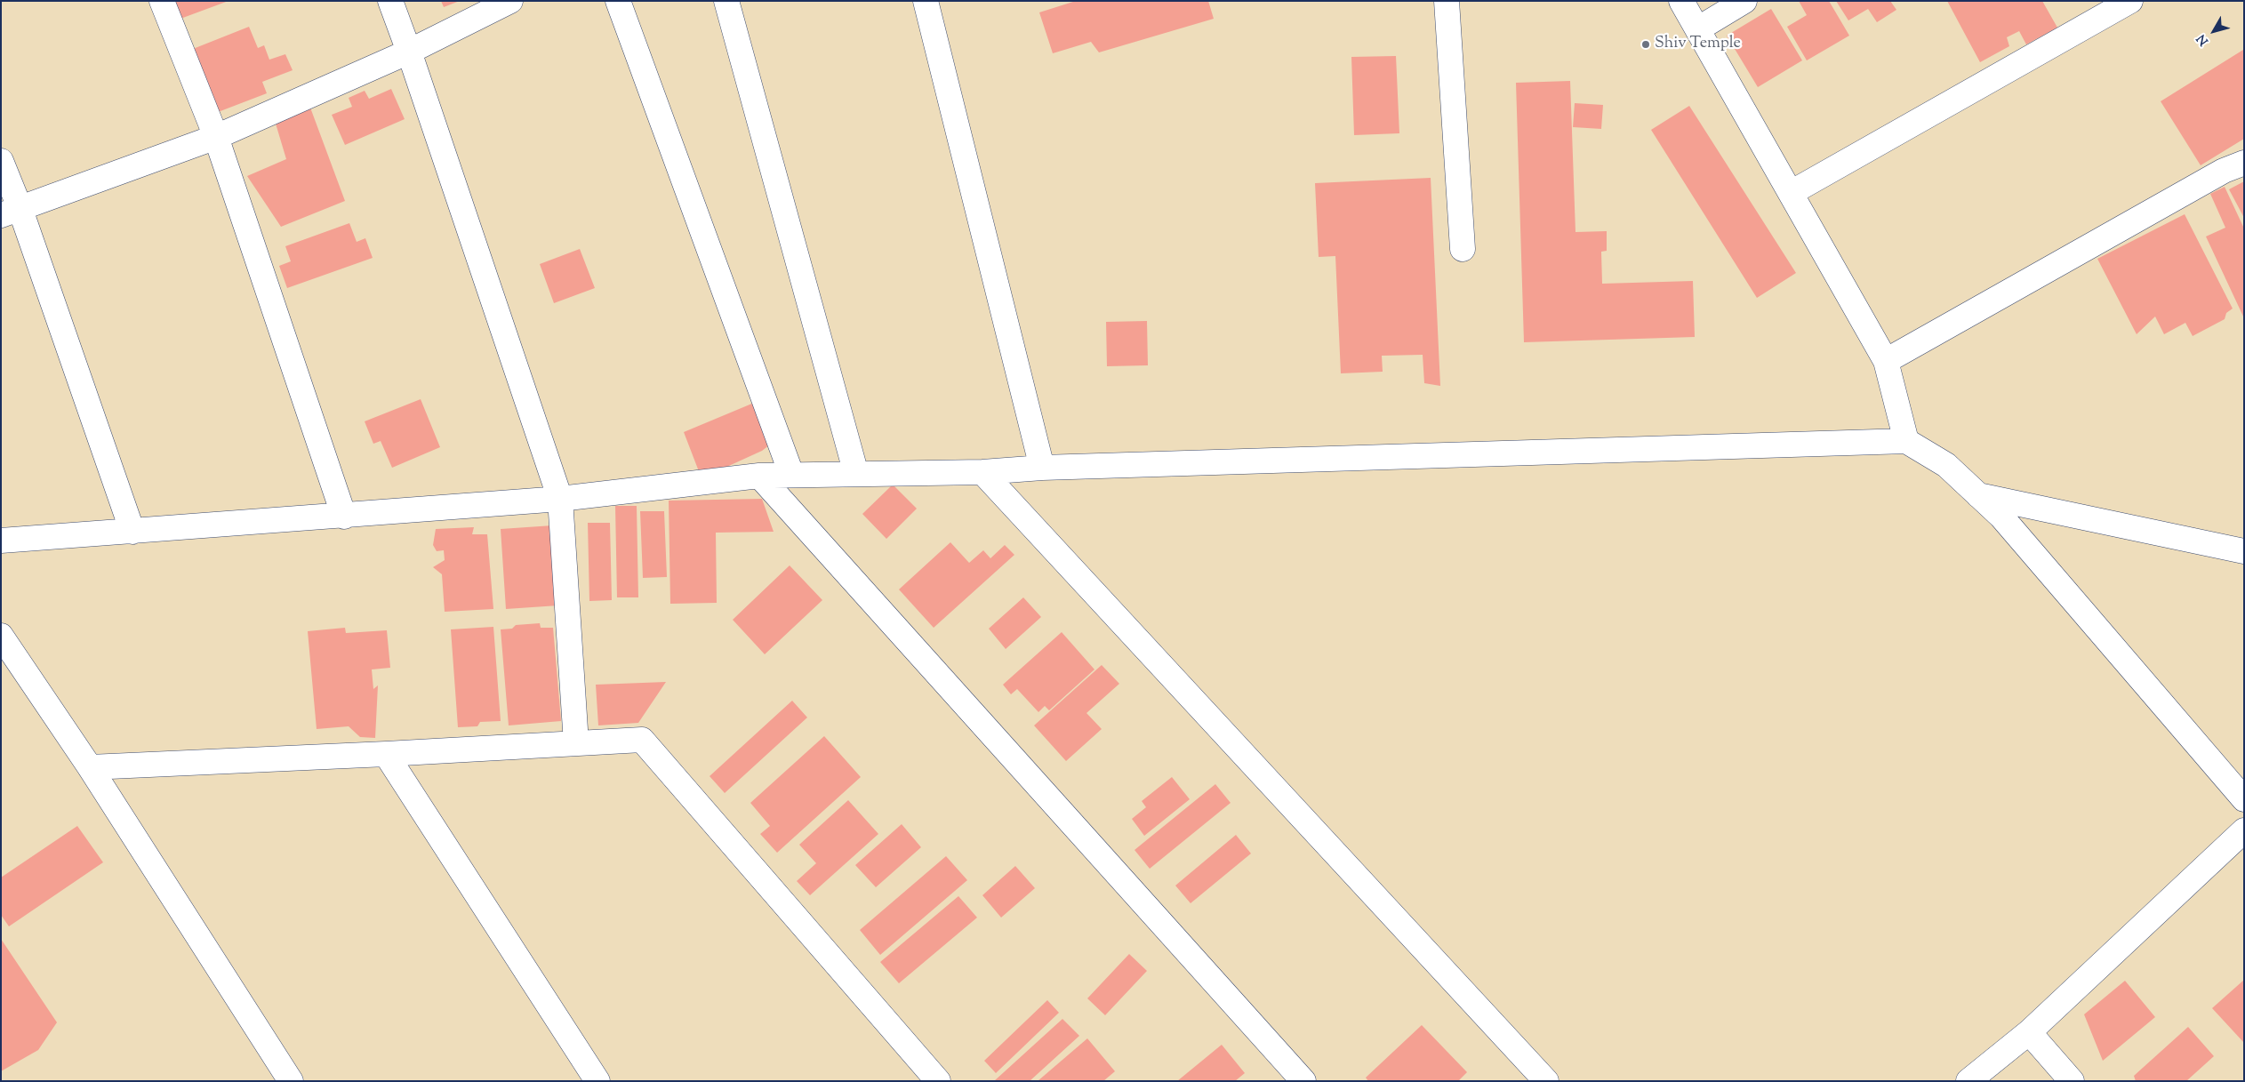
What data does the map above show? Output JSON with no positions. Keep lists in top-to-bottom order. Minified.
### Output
{"places":["Shiv Temple"],"north":"bottom left"}
